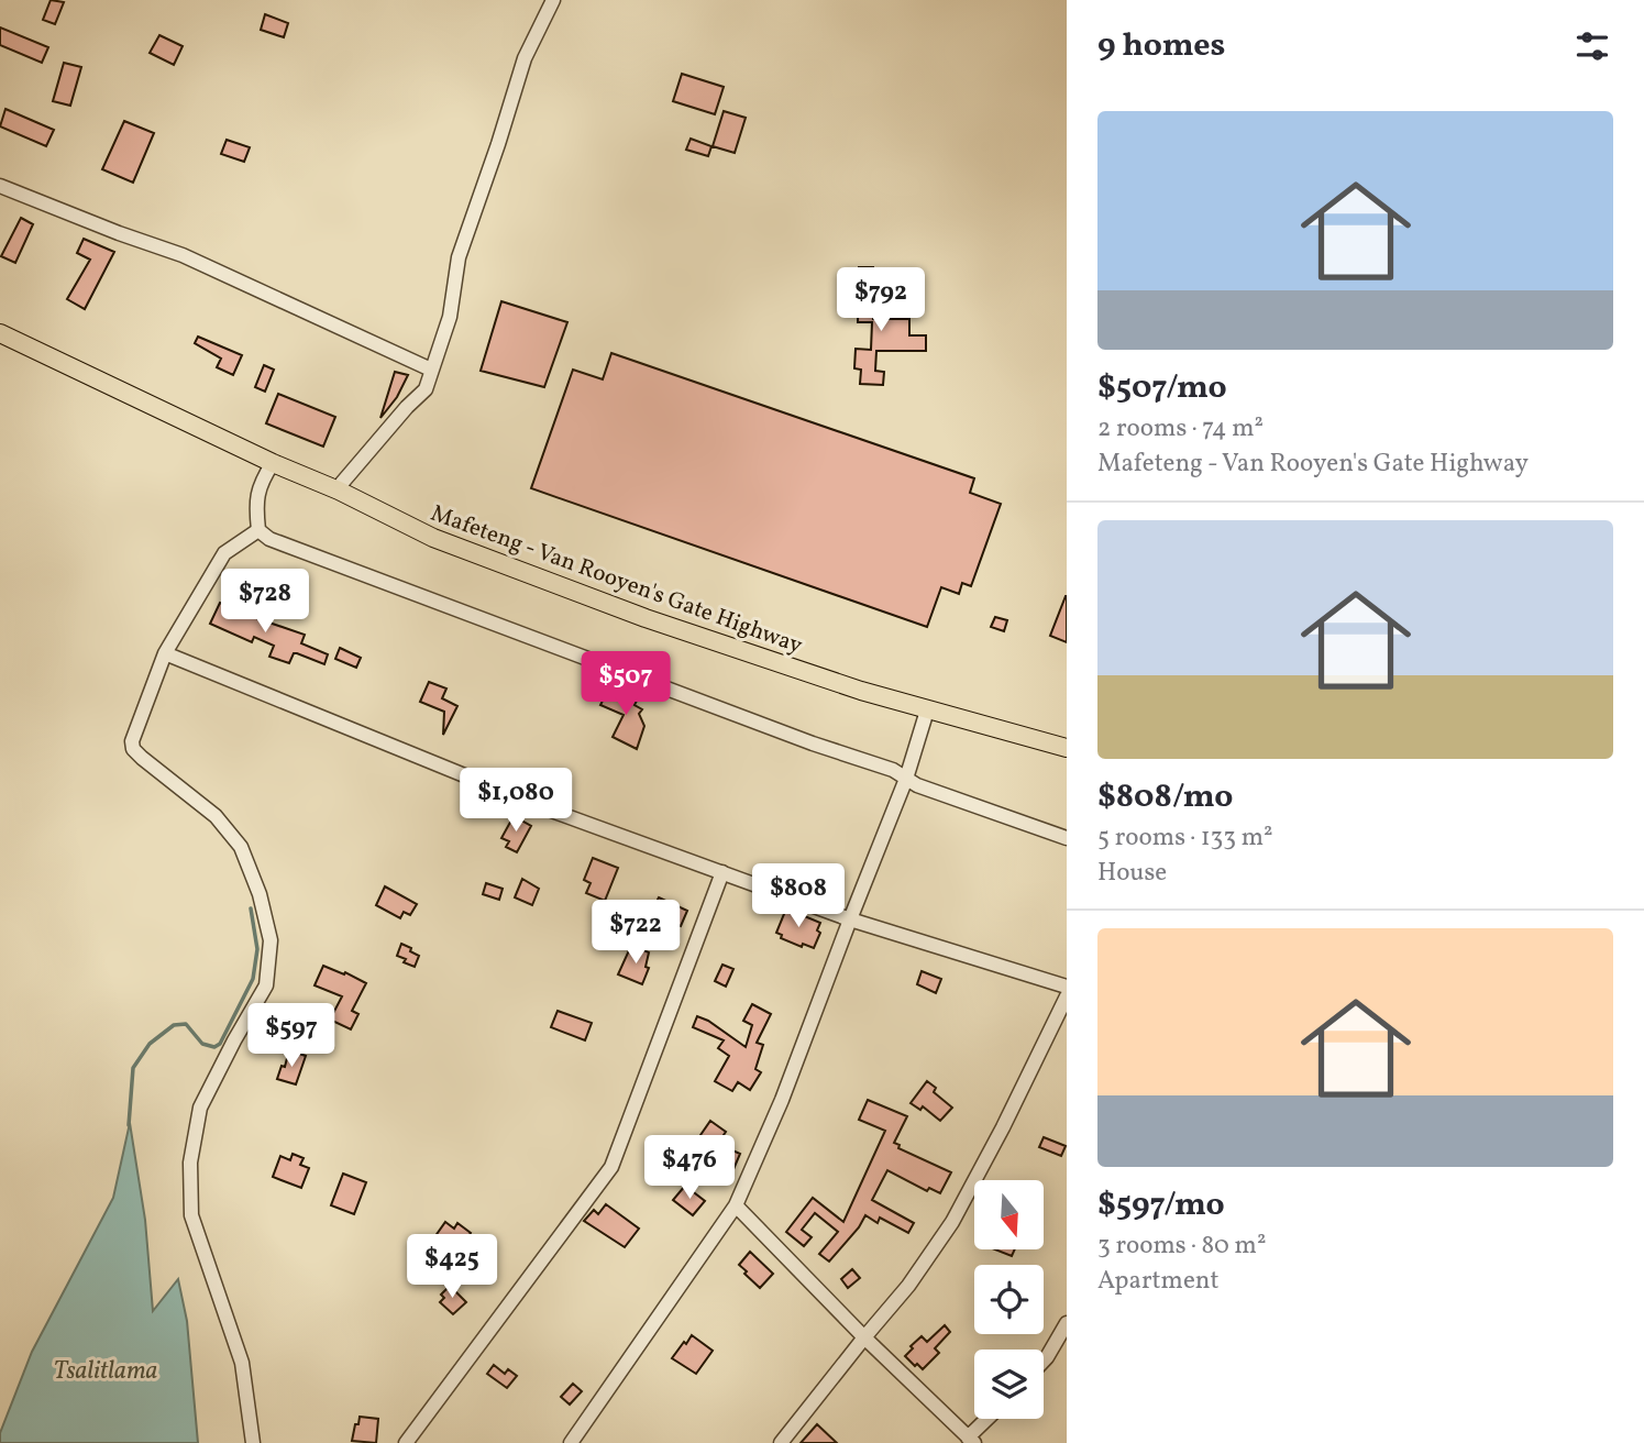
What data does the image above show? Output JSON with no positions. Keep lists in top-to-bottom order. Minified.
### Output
{"streets":{"main road":["Mafeteng - Van Rooyen's Gate Highway"]},"water":["Tsalitlama"],"north":"bottom","page":{"heading":"9 homes","list":[{"name":"$507/mo","note":"2 rooms · 74 m² · Mafeteng - Van Rooyen's Gate Highway"},{"name":"$808/mo","note":"5 rooms · 133 m² · House"},{"name":"$597/mo","note":"3 rooms · 80 m² · Apartment"}],"price":["$792","$728","$507","$1,080","$808","$722","$597","$476","$425"]}}
